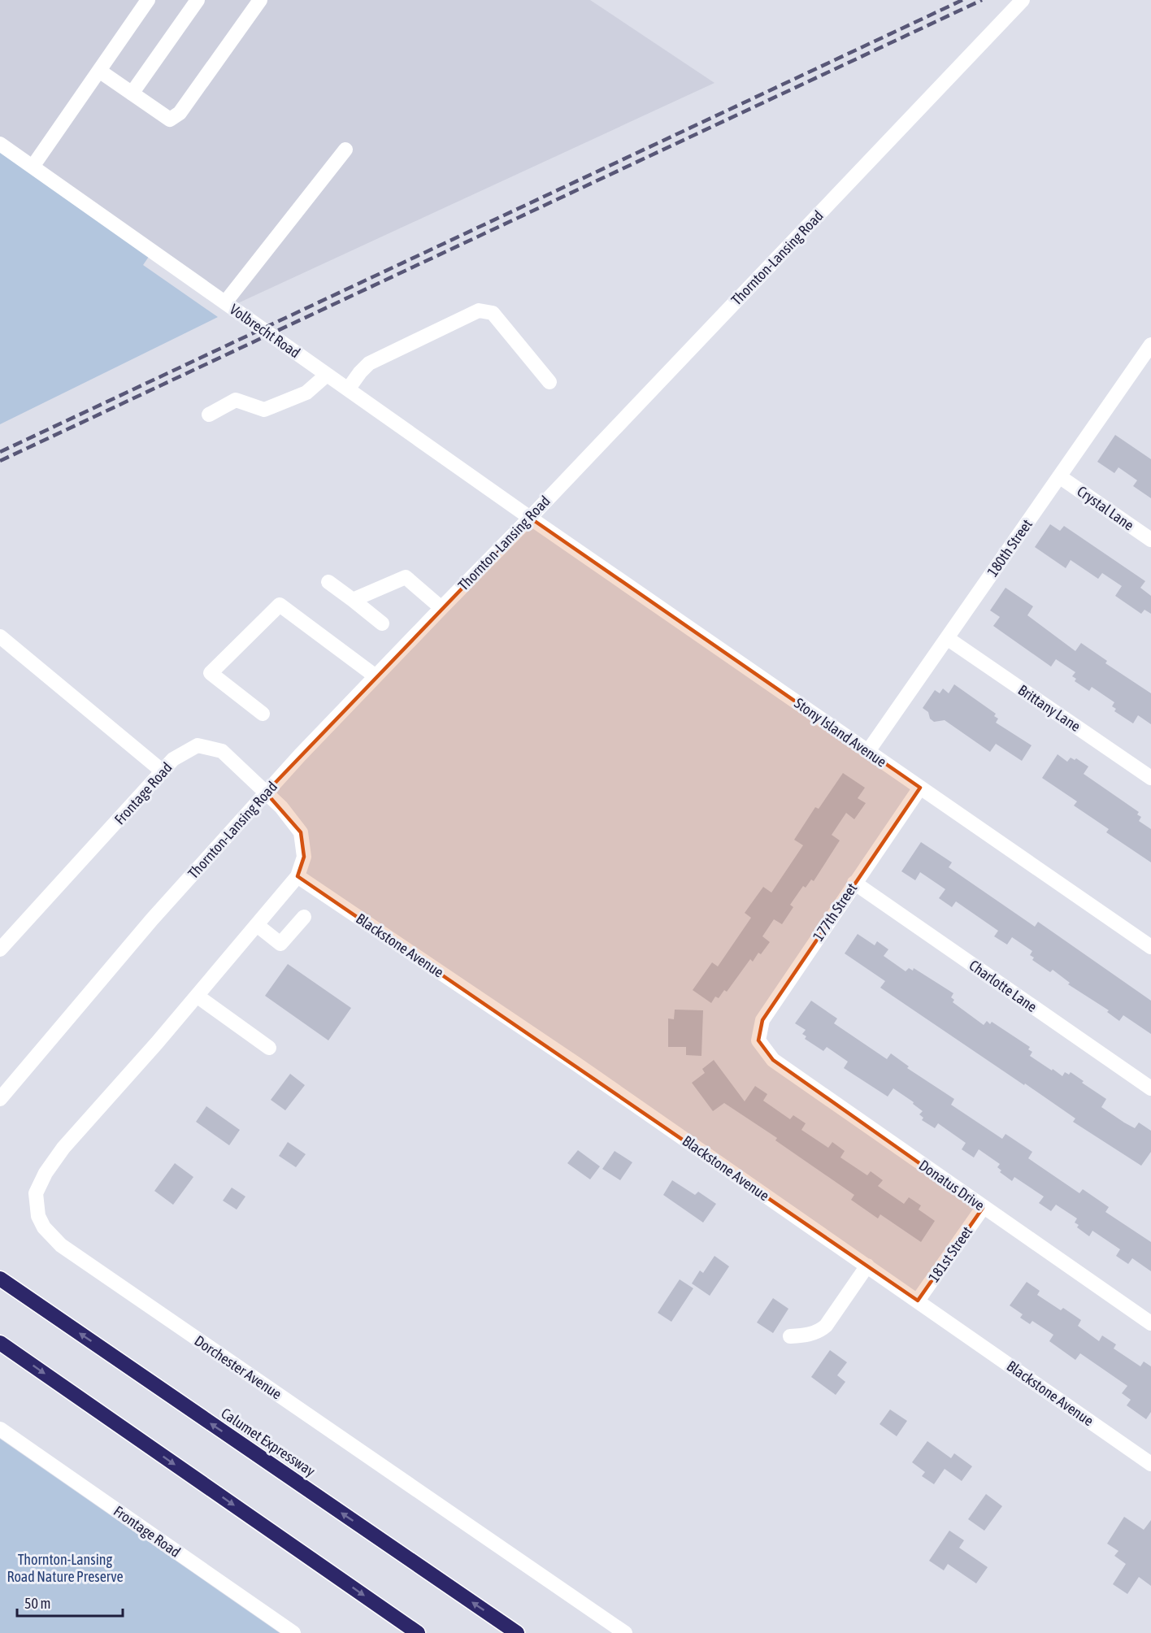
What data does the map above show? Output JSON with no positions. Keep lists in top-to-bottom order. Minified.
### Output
{"streets":{"highway":["Calumet Expressway"],"street":["Thornton-Lansing Road","Volbrecht Road","Crystal Lane","180th Street","Brittany Lane","Stony Island Avenue","Frontage Road","177th Street","Blackstone Avenue","Charlotte Lane","Donatus Drive","181st Street","Dorchester Avenue"]},"crossings":[["Thornton-Lansing Road","Volbrecht Road"],["Thornton-Lansing Road","Stony Island Avenue"],["Thornton-Lansing Road","Frontage Road"],["Volbrecht Road","Stony Island Avenue"],["Crystal Lane","180th Street"],["180th Street","Brittany Lane"],["180th Street","Stony Island Avenue"],["Stony Island Avenue","177th Street"],["Frontage Road","Blackstone Avenue"],["Frontage Road","Dorchester Avenue"],["177th Street","Charlotte Lane"],["177th Street","Donatus Drive"],["Blackstone Avenue","181st Street"],["Donatus Drive","181st Street"]],"parks":["Thornton-Lansing Road Nature Preserve"],"scale_bar":"50 m"}
